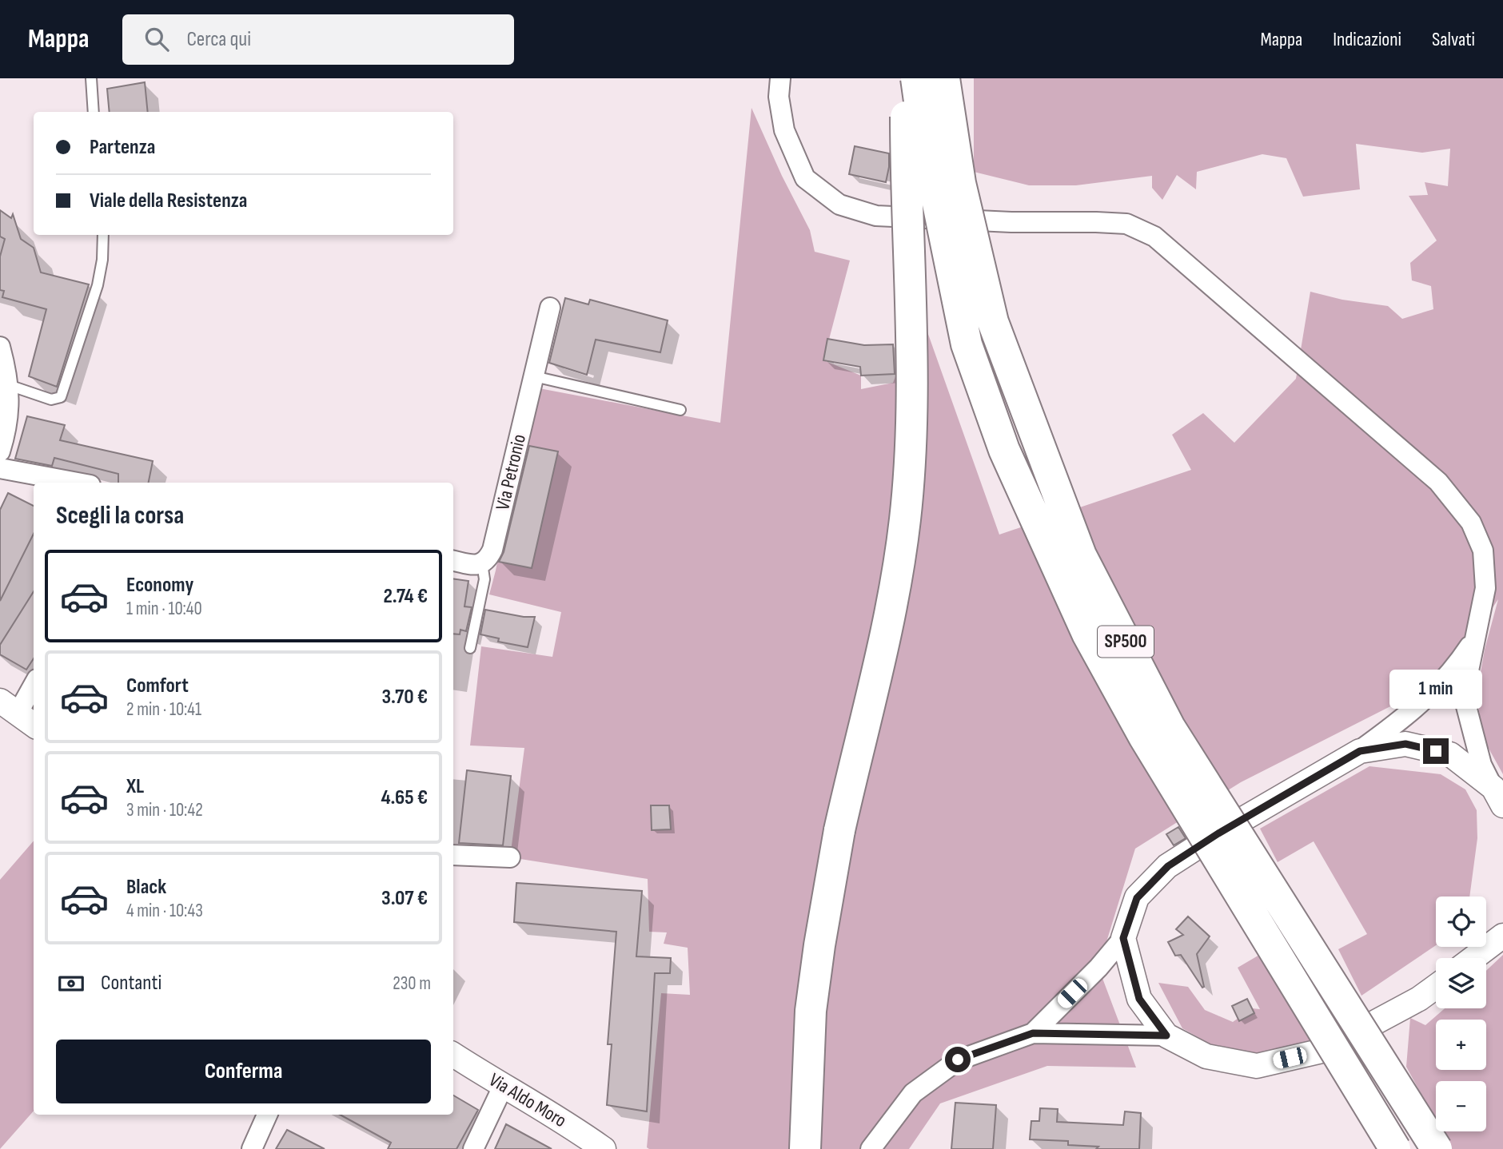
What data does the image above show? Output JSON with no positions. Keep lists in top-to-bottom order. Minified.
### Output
{"streets":{"highway":["SP500"],"street":["Via Petronio","Via Aldo Moro"]},"page":{"header":"Mappa","search":"Cerca qui","nav":["Mappa","Indicazioni","Salvati"],"banner":["Partenza","Viale della Resistenza"],"heading":"Scegli la corsa","list":[{"name":"Economy","note":"1 min · 10:40","value":"2.74 €"},{"name":"Comfort","note":"2 min · 10:41","value":"3.70 €"},{"name":"XL","note":"3 min · 10:42","value":"4.65 €"},{"name":"Black","note":"4 min · 10:43","value":"3.07 €"}],"bubble":"1 min","map_buttons":["+","−"],"pay":["Contanti","230 m"],"buttons":"Conferma"}}
